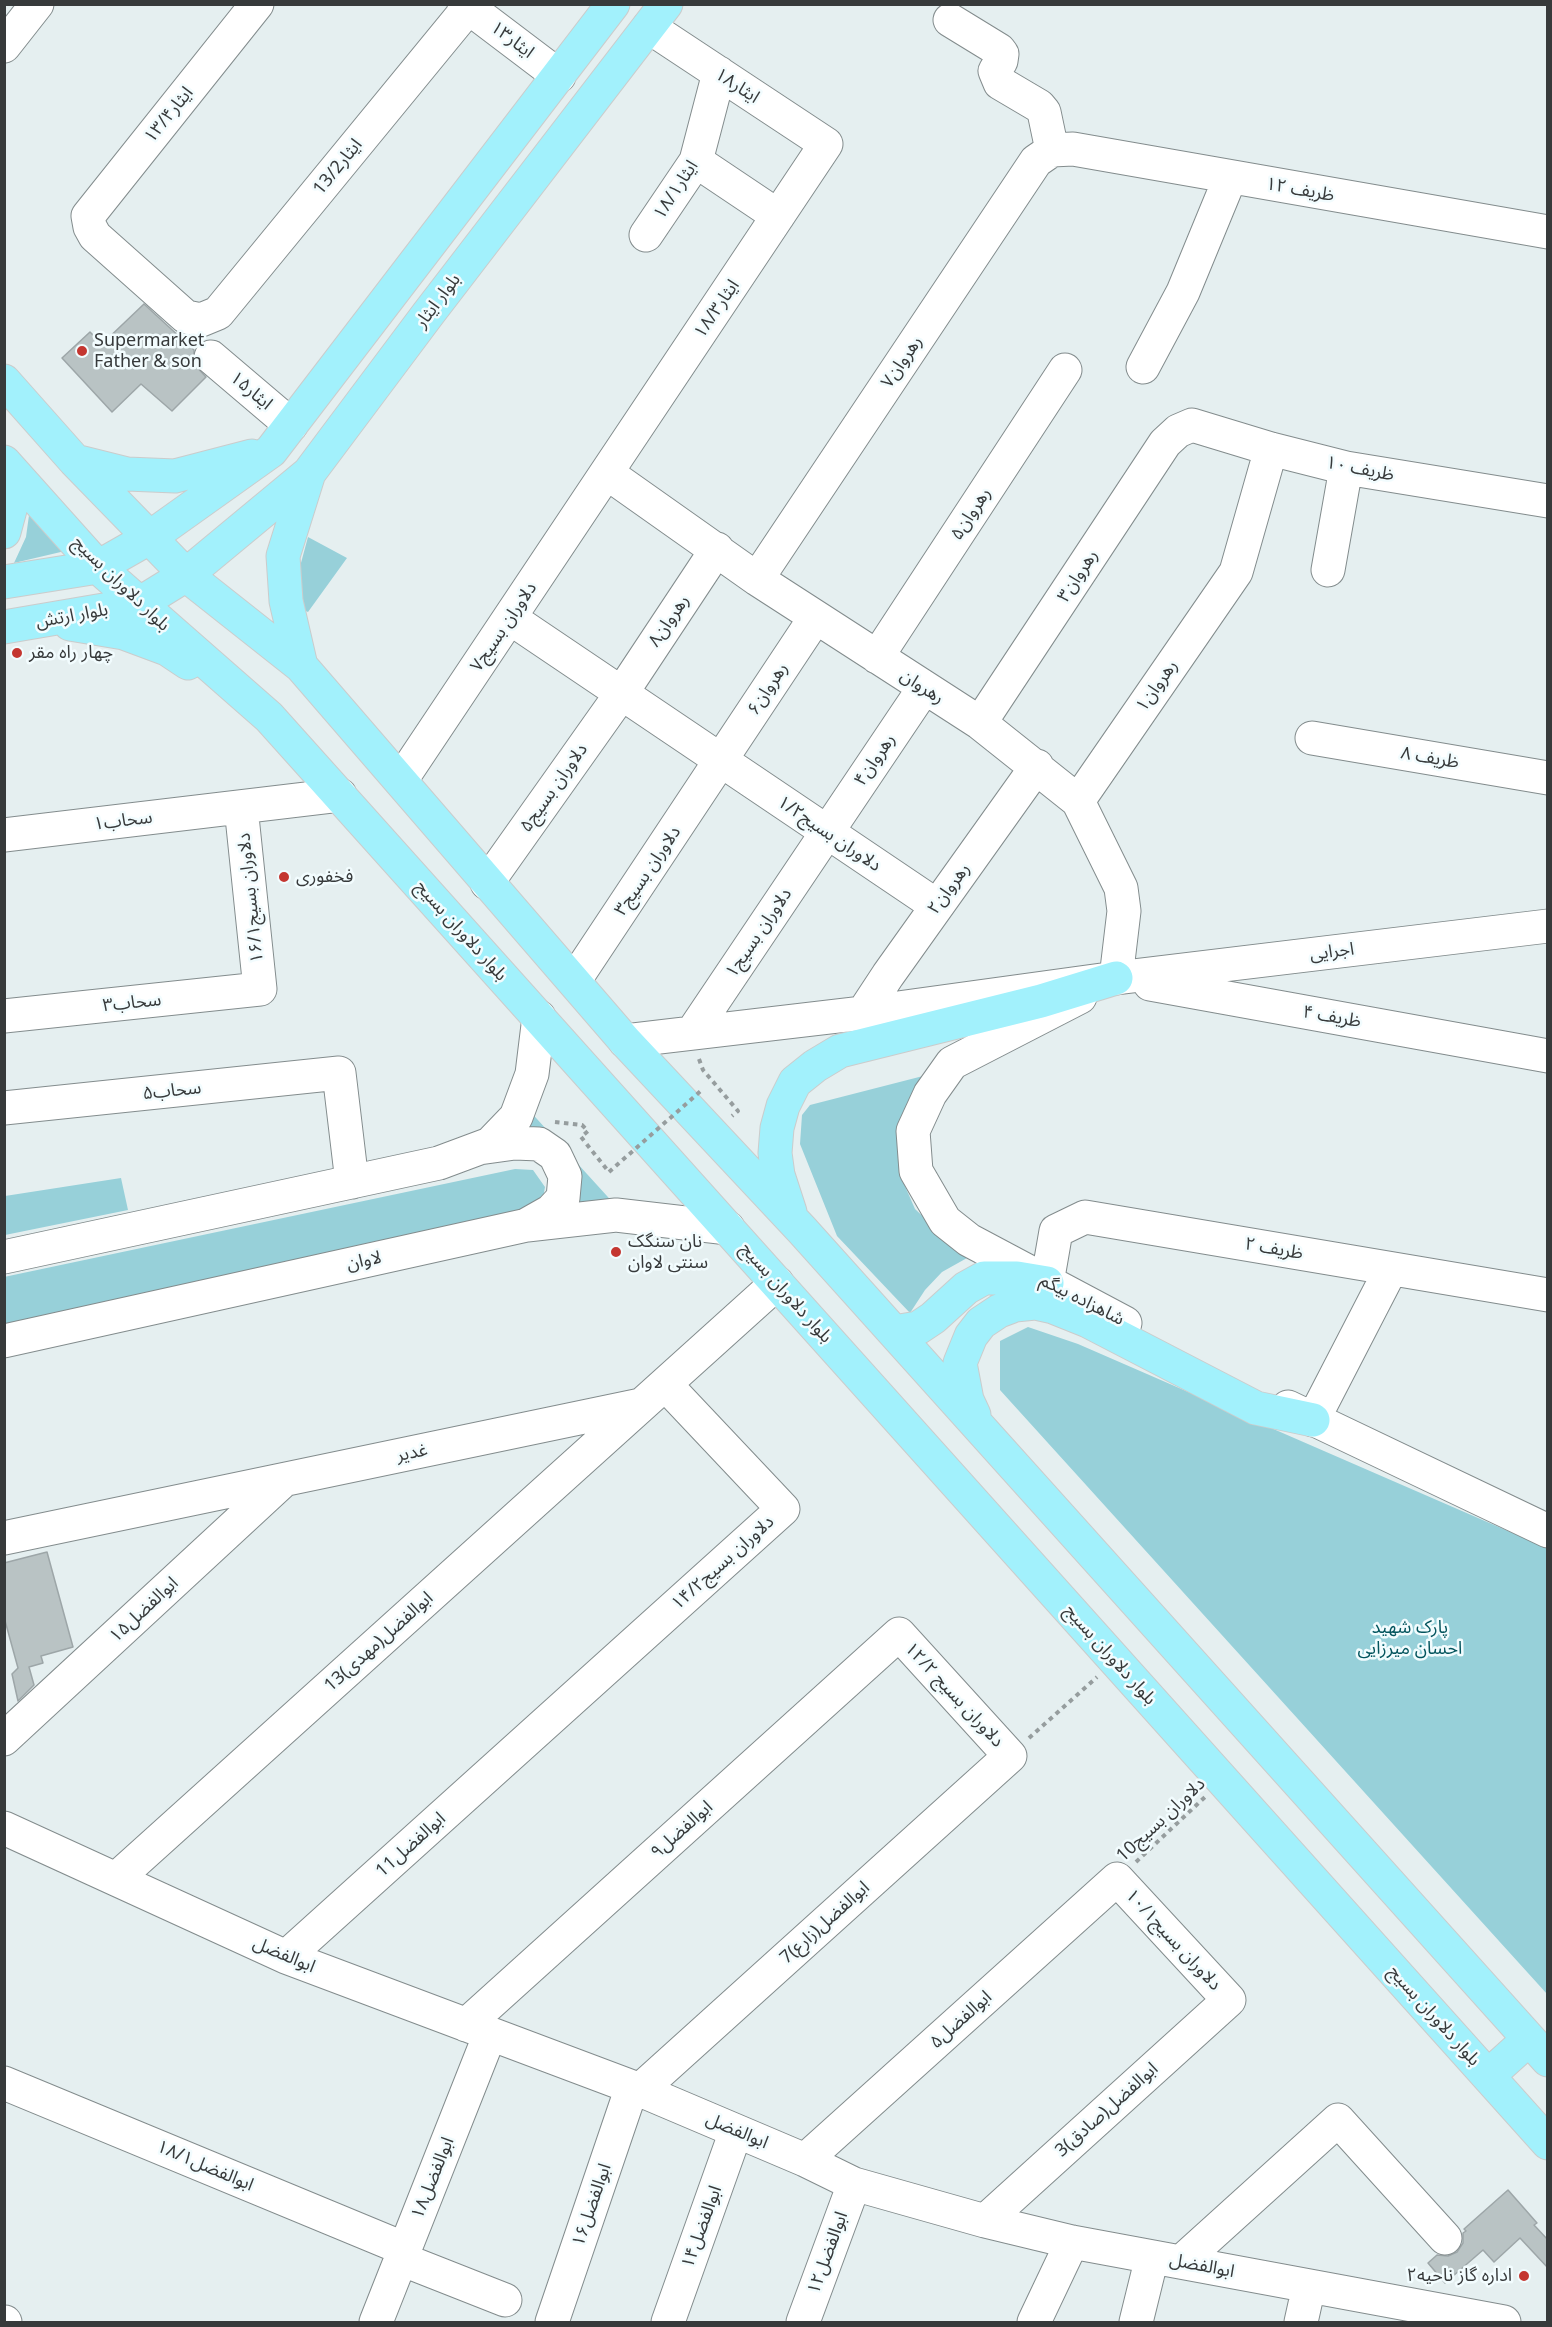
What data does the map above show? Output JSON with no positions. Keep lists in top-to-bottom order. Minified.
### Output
{"streets":{"main road":["بلوار ایثار","بلوار دلاوران بسیج","بلوار ارتش"],"street":["ایثار۱۳","ایثار۱۸","ایثار۱۳/۴","ایثار13/2","ایثار۱۸/۱","ظریف ۱۲","ایثار۱۸/۳","رهروان۷","ایثار۱۵","ظریف ۱۰","رهروان۵","رهروان۳","رهروان۸","دلاوران بسیج۷","رهروان۱","رهروان","رهروان۶","ظریف ۸","رهروان۴","دلاوران بسیج۵","۱سحاب","دلاوران بسیج۱/۲","دلاوران بسیج۳","رهروان۲","دلاوران بسیج۱۶/۱","دلاوران بسیج۱","اجرایی","۳سحاب","ظریف ۴","۵سحاب","ظریف ۲","لاوان","شاهزاده بیگم","غدیر","۱۴/۲دلاوران بسیج","ابوالفضل۱۵","13ابوالفضل(مهدی)","دلاوران بسیج ۱۲/۲","ابوالفضل۹","11ابوالفضل","7ابوالفضل(زارع)","۱۰/۱دلاوران بسیج","ابوالفضل","ابوالفضل۵","3ابوالفضل(صادق)","ابوالفضل۱۸/۱","ابوالفضل۱۸","ابوالفضل۱۶","ابوالفضل۱۴","ابوالفضل۱۲"],"path":["10دلاوران بسیج"]},"crossings":[["ایثار۱۳","ایثار13/2"],["ایثار۱۸","ایثار۱۸/۱"],["ایثار۱۸","بلوار ایثار"],["ایثار۱۸","ایثار۱۸/۳"],["ایثار۱۳/۴","ایثار13/2"],["ظریف ۱۲","رهروان۷"],["بلوار ایثار","بلوار دلاوران بسیج"],["بلوار ایثار","بلوار ارتش"],["ایثار۱۸/۳","دلاوران بسیج۷"],["ایثار۱۸/۳","رهروان"],["رهروان۷","رهروان"],["ظریف ۱۰","رهروان۳"],["ظریف ۱۰","رهروان۱"],["رهروان۵","رهروان"],["رهروان۳","رهروان"],["بلوار دلاوران بسیج","بلوار ارتش"],["بلوار دلاوران بسیج","۱سحاب"],["بلوار دلاوران بسیج","لاوان"],["بلوار دلاوران بسیج","10دلاوران بسیج"],["رهروان۸","رهروان"],["رهروان۸","دلاوران بسیج۵"],["رهروان۸","دلاوران بسیج۱/۲"],["دلاوران بسیج۷","رهروان"],["دلاوران بسیج۷","دلاوران بسیج۱/۲"],["رهروان۱","رهروان"],["رهروان","رهروان۶"],["رهروان","رهروان۴"],["رهروان","رهروان۲"],["رهروان","اجرایی"],["رهروان","ظریف ۴"],["رهروان","شاهزاده بیگم"],["رهروان۶","دلاوران بسیج۱/۲"],["رهروان۶","دلاوران بسیج۳"],["رهروان۴","دلاوران بسیج۱/۲"],["رهروان۴","دلاوران بسیج۱"],["دلاوران بسیج۵","دلاوران بسیج۱/۲"],["۱سحاب","دلاوران بسیج۱۶/۱"],["دلاوران بسیج۱/۲","دلاوران بسیج۳"],["دلاوران بسیج۱/۲","رهروان۲"],["دلاوران بسیج۱/۲","دلاوران بسیج۱"],["رهروان۲","اجرایی"],["دلاوران بسیج۱۶/۱","۳سحاب"],["دلاوران بسیج۱","اجرایی"],["اجرایی","ظریف ۴"],["اجرایی","شاهزاده بیگم"],["ظریف ۴","شاهزاده بیگم"],["ظریف ۲","شاهزاده بیگم"],["غدیر","۱۴/۲دلاوران بسیج"],["غدیر","ابوالفضل۱۵"],["غدیر","13ابوالفضل(مهدی)"],["۱۴/۲دلاوران بسیج","13ابوالفضل(مهدی)"],["۱۴/۲دلاوران بسیج","11ابوالفضل"],["13ابوالفضل(مهدی)","ابوالفضل"],["دلاوران بسیج ۱۲/۲","ابوالفضل۹"],["دلاوران بسیج ۱۲/۲","7ابوالفضل(زارع)"],["10دلاوران بسیج","۱۰/۱دلاوران بسیج"],["10دلاوران بسیج","ابوالفضل۵"],["ابوالفضل۹","ابوالفضل"],["ابوالفضل۹","ابوالفضل۱۸"],["11ابوالفضل","ابوالفضل"],["7ابوالفضل(زارع)","ابوالفضل"],["7ابوالفضل(زارع)","ابوالفضل۱۶"],["۱۰/۱دلاوران بسیج","ابوالفضل۵"],["۱۰/۱دلاوران بسیج","3ابوالفضل(صادق)"],["ابوالفضل","ابوالفضل۵"],["ابوالفضل","3ابوالفضل(صادق)"],["ابوالفضل","ابوالفضل۱۸"],["ابوالفضل","ابوالفضل۱۶"],["ابوالفضل","ابوالفضل۱۴"],["ابوالفضل","ابوالفضل۱۲"],["ابوالفضل۱۸/۱","ابوالفضل۱۸"]],"parks":["پارک شهید احسان میرزایی"],"places":["Supermarket Father & son","چهار راه مقر‍","فخفوری","نان سنگک سنتی لاوان","اداره گاز ناحیه۲"]}
